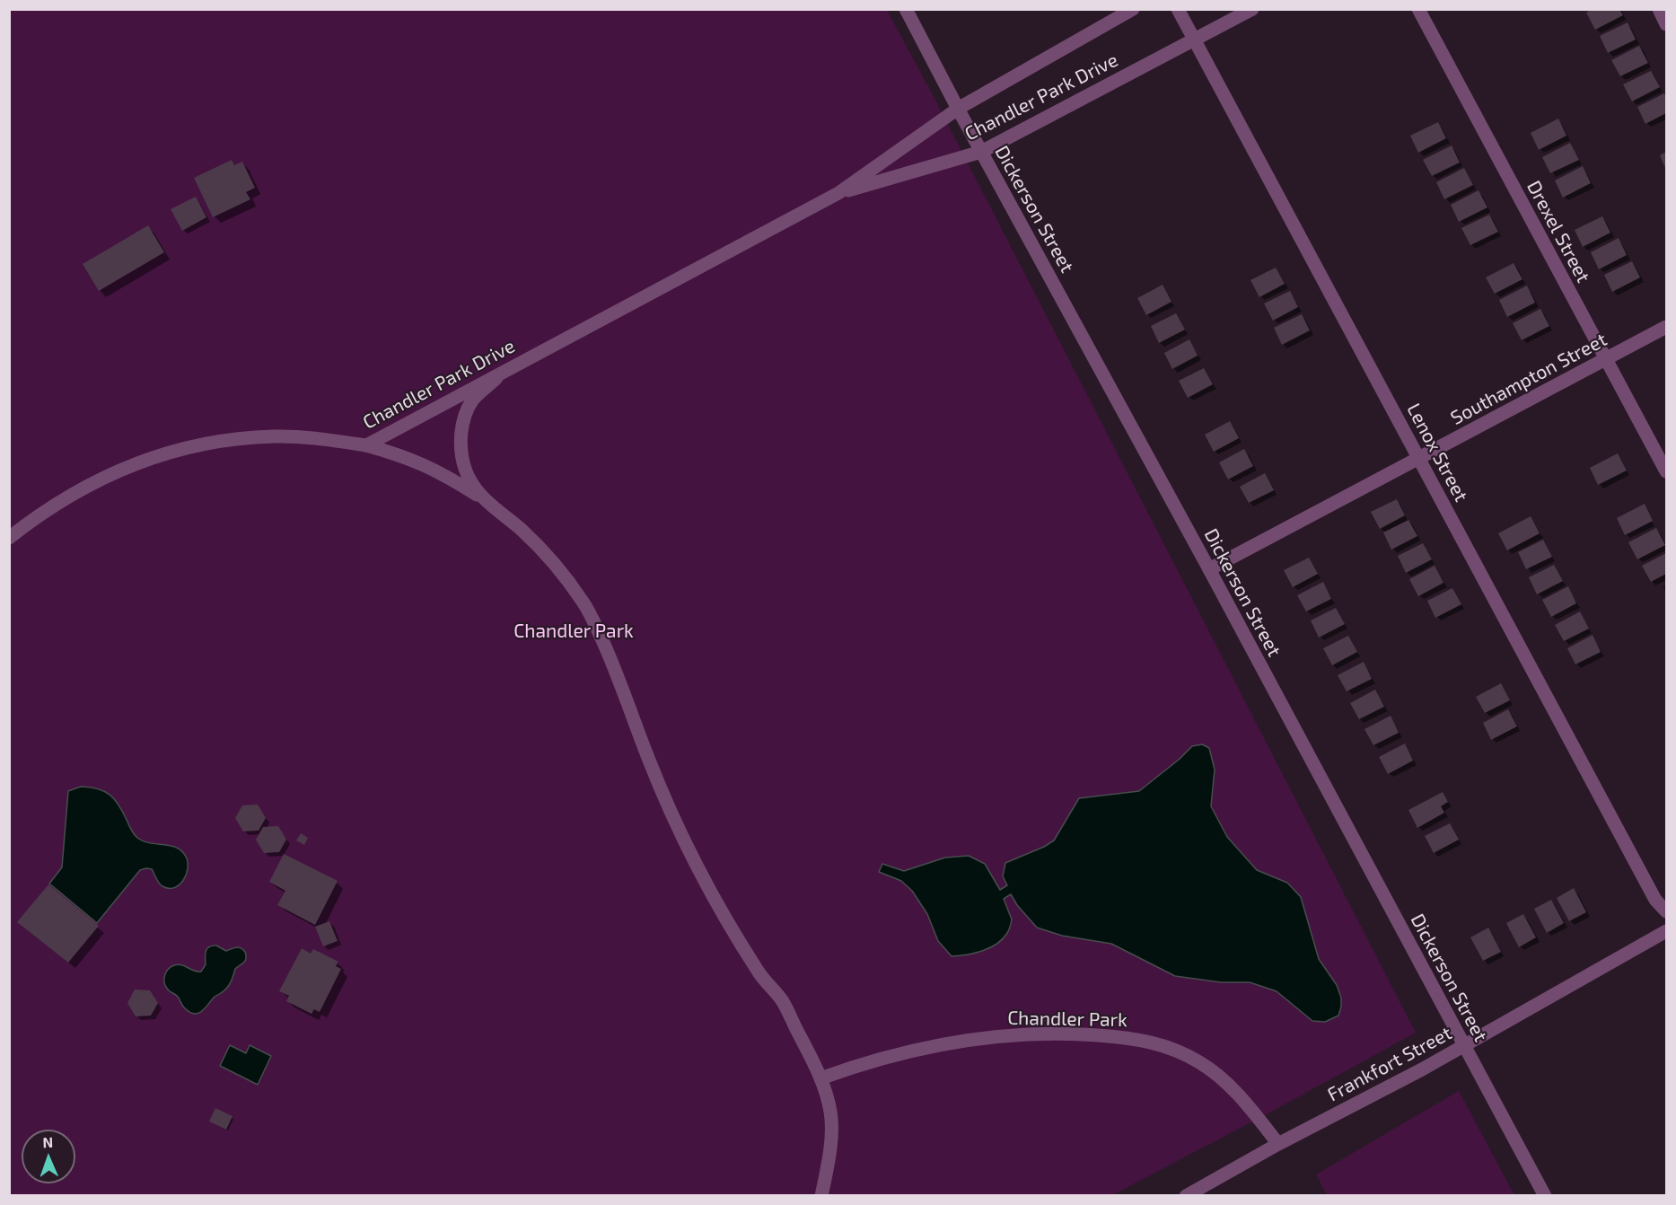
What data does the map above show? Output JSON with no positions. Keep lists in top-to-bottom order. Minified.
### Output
{"streets":{"street":["Chandler Park Drive","Dickerson Street","Drexel Street","Southampton Street","Lenox Street","Chandler Park","Frankfort Street"]},"crossings":[["Chandler Park Drive","Dickerson Street"],["Chandler Park Drive","Lenox Street"],["Dickerson Street","Southampton Street"],["Dickerson Street","Frankfort Street"],["Drexel Street","Southampton Street"],["Southampton Street","Lenox Street"],["Chandler Park","Frankfort Street"]],"parks":["Chandler Park"],"north":"top"}
